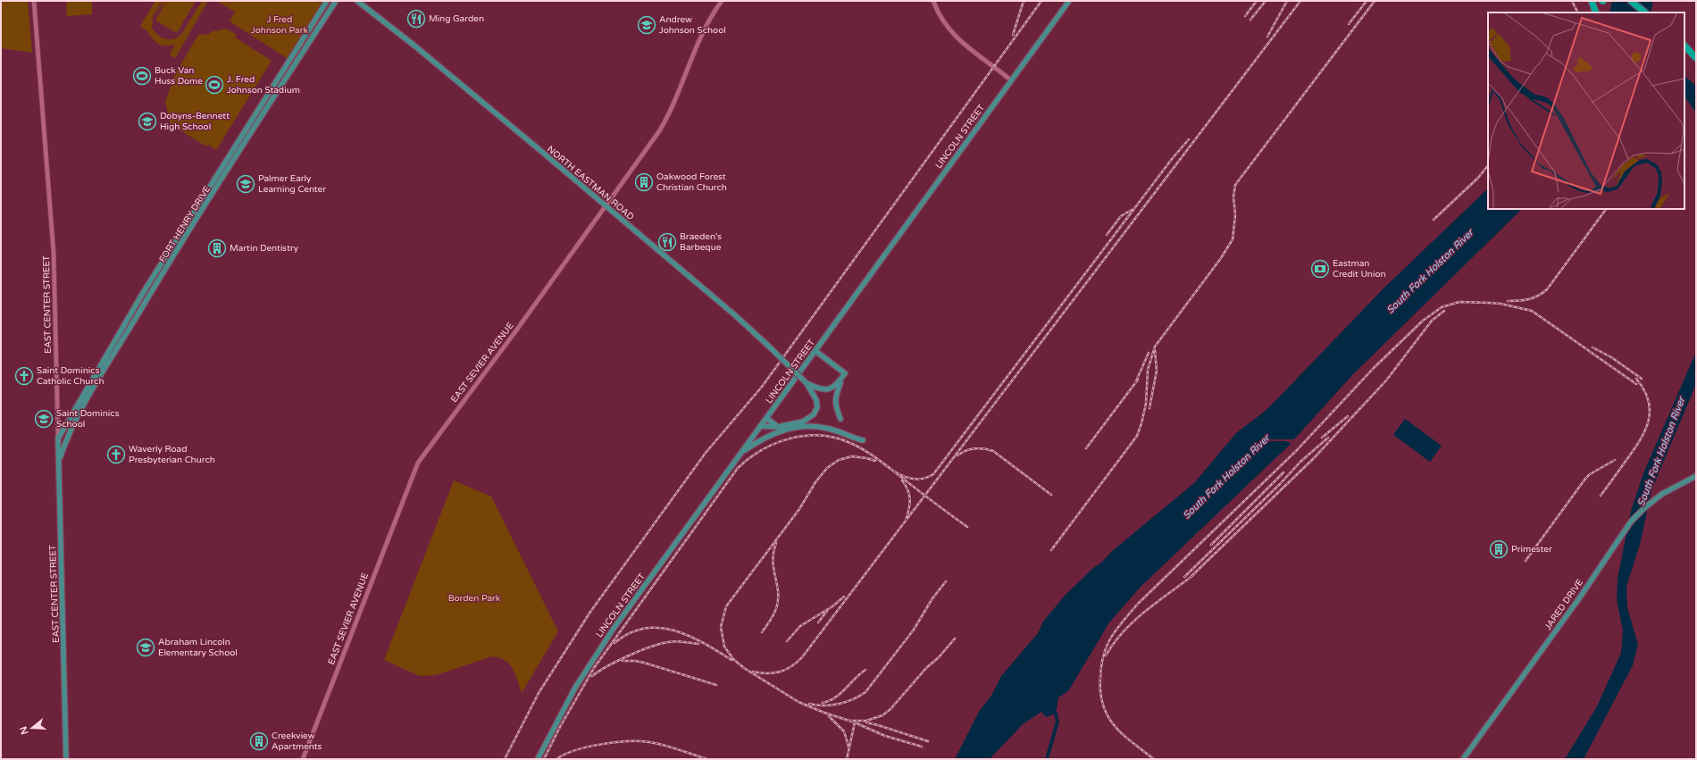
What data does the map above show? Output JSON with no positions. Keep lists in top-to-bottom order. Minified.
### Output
{"streets":{"main road":["LINCOLN STREET","NORTH EASTMAN ROAD","FORT HENRY DRIVE","EAST CENTER STREET","JARED DRIVE"],"street":["EAST SEVIER AVENUE"]},"crossings":[["NORTH EASTMAN ROAD","EAST SEVIER AVENUE"],["FORT HENRY DRIVE","EAST CENTER STREET"]],"water":["South Fork Holston River"],"parks":["J Fred Johnson Park","Borden Park"],"places":{"restaurant":["Ming Garden","Braeden's Barbeque"],"school or university":["Andrew Johnson School","Dobyns-Bennett High School","Palmer Early Learning Center","Saint Dominics School","Abraham Lincoln Elementary School"],"sports":["Buck Van Huss Dome","J. Fred Johnson Stadium"],"building":["Oakwood Forest Christian Church","Martin Dentistry","Primester","Creekview Apartments"],"bank":["Eastman Credit Union"],"church":["Saint Dominics Catholic Church","Waverly Road Presbyterian Church"]},"north":"left"}
